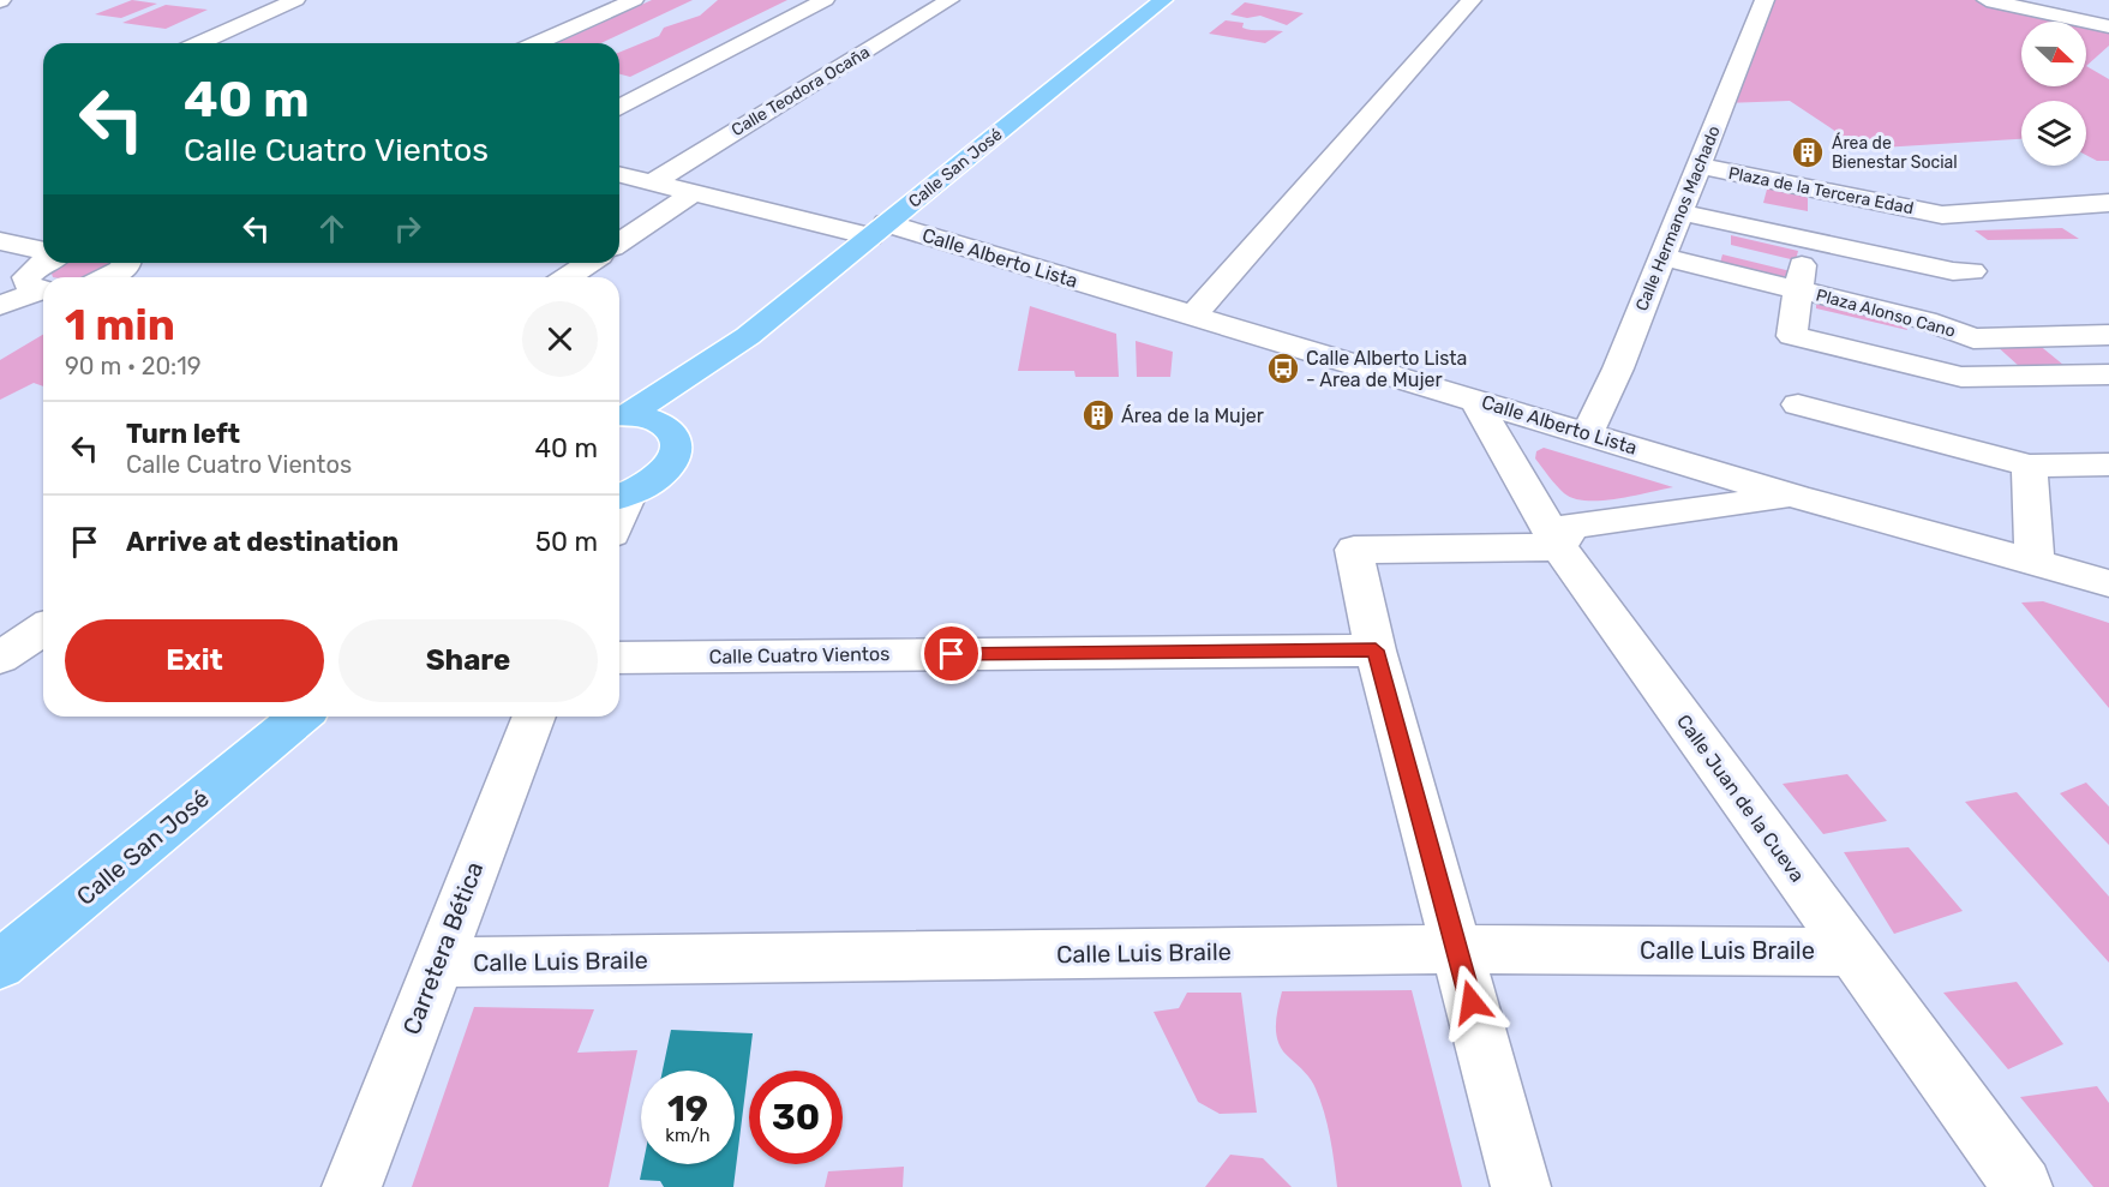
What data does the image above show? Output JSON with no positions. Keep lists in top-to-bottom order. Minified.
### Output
{"streets":{"main road":["Calle San José"],"street":["Calle Teodora Ocaña","Plaza de la Tercera Edad","Calle Hermanos Machado","Calle Alberto Lista","Plaza Alonso Cano","Calle Cuatro Vientos","Calle Juan de la Cueva","Carretera Bética","Calle Luis Braile"]},"crossings":[["Calle Teodora Ocaña","Calle Alberto Lista"],["Calle San José","Calle Alberto Lista"],["Plaza de la Tercera Edad","Calle Hermanos Machado"],["Plaza de la Tercera Edad","Plaza Alonso Cano"],["Calle Hermanos Machado","Calle Alberto Lista"],["Calle Hermanos Machado","Plaza Alonso Cano"],["Calle Alberto Lista","Calle Juan de la Cueva"],["Calle Juan de la Cueva","Calle Luis Braile"],["Carretera Bética","Calle Luis Braile"]],"places":{"building":["Área de Bienestar Social","Área de la Mujer"],"bus stop":["Calle Alberto Lista - Area de Mujer"]},"north":"right","page":{"turn":["40 m","Calle Cuatro Vientos"],"heading":["1 min","90 m · 20:19"],"list":[{"name":"Turn left","note":"Calle Cuatro Vientos","value":"40 m"},{"name":"Arrive at destination","value":"50 m"}],"buttons":["Exit","Share"],"speed":"19 km/h","limit":"30"}}
